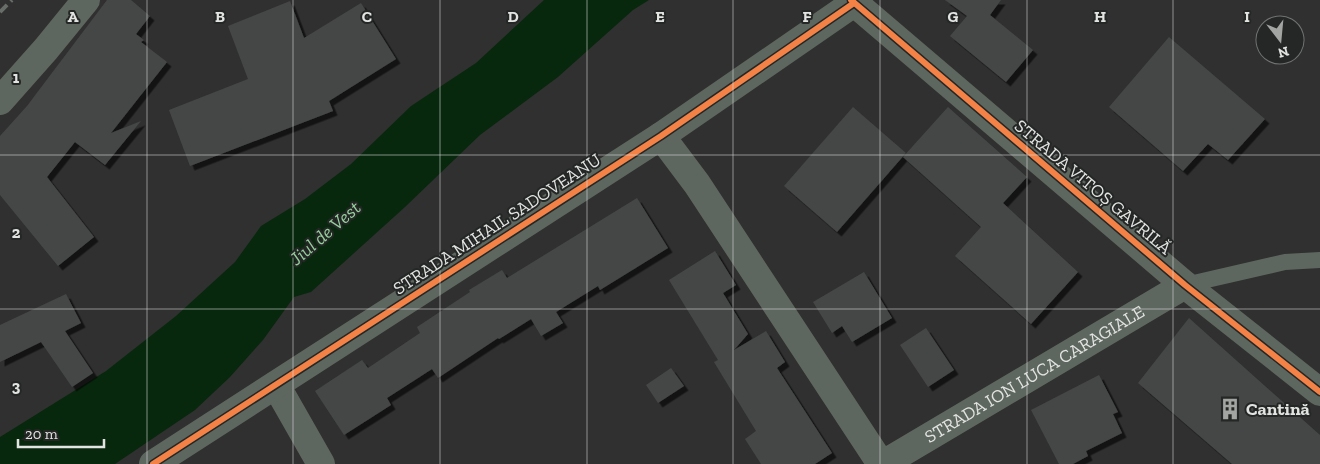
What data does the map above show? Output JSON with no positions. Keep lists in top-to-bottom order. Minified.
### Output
{"streets":{"street":["STRADA VITOȘ GAVRILĂ","STRADA MIHAIL SADOVEANU","STRADA ION LUCA CARAGIALE"]},"crossings":[["STRADA VITOȘ GAVRILĂ","STRADA MIHAIL SADOVEANU"],["STRADA VITOȘ GAVRILĂ","STRADA ION LUCA CARAGIALE"]],"water":["Jiul de Vest"],"places":{"building":["Cantină"]},"scale_bar":"20 m","north":"bottom","grid":{"columns":["A","B","C","D","E","F","G","H","I"],"rows":["1","2","3"]}}
